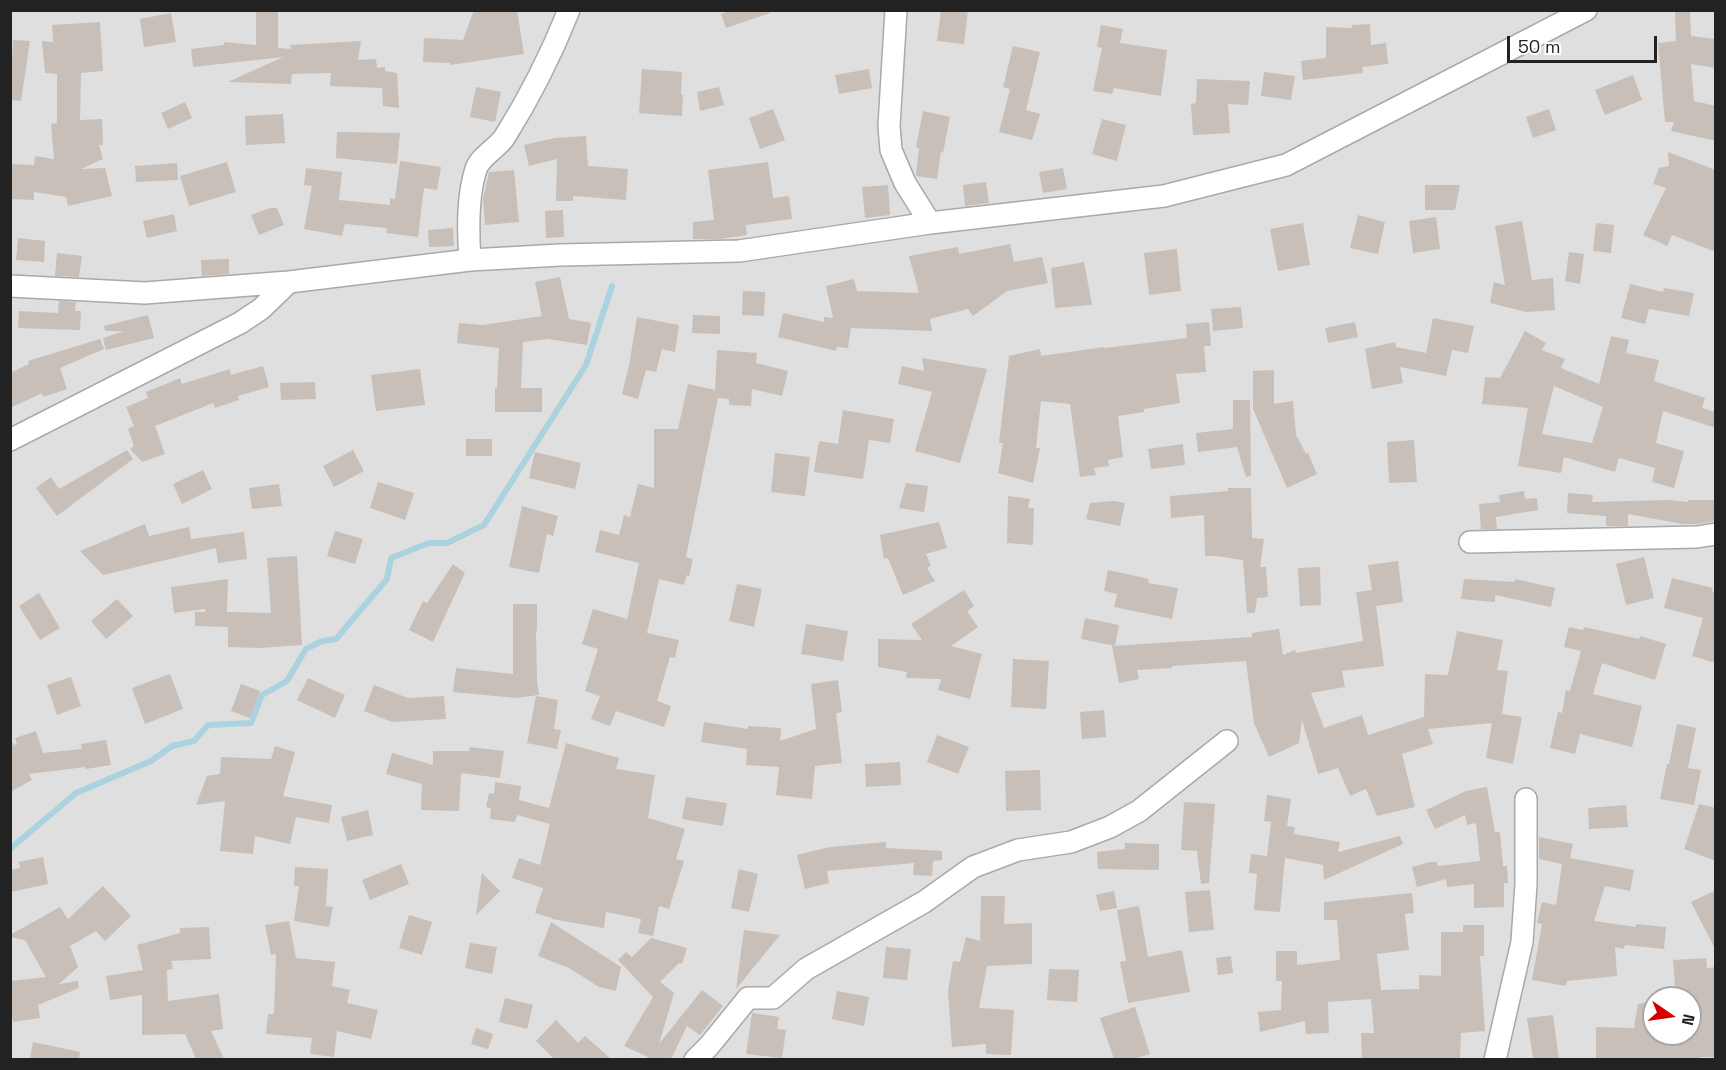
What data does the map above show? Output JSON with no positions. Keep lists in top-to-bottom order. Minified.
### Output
{"scale_bar":"50 m","north":"right"}
